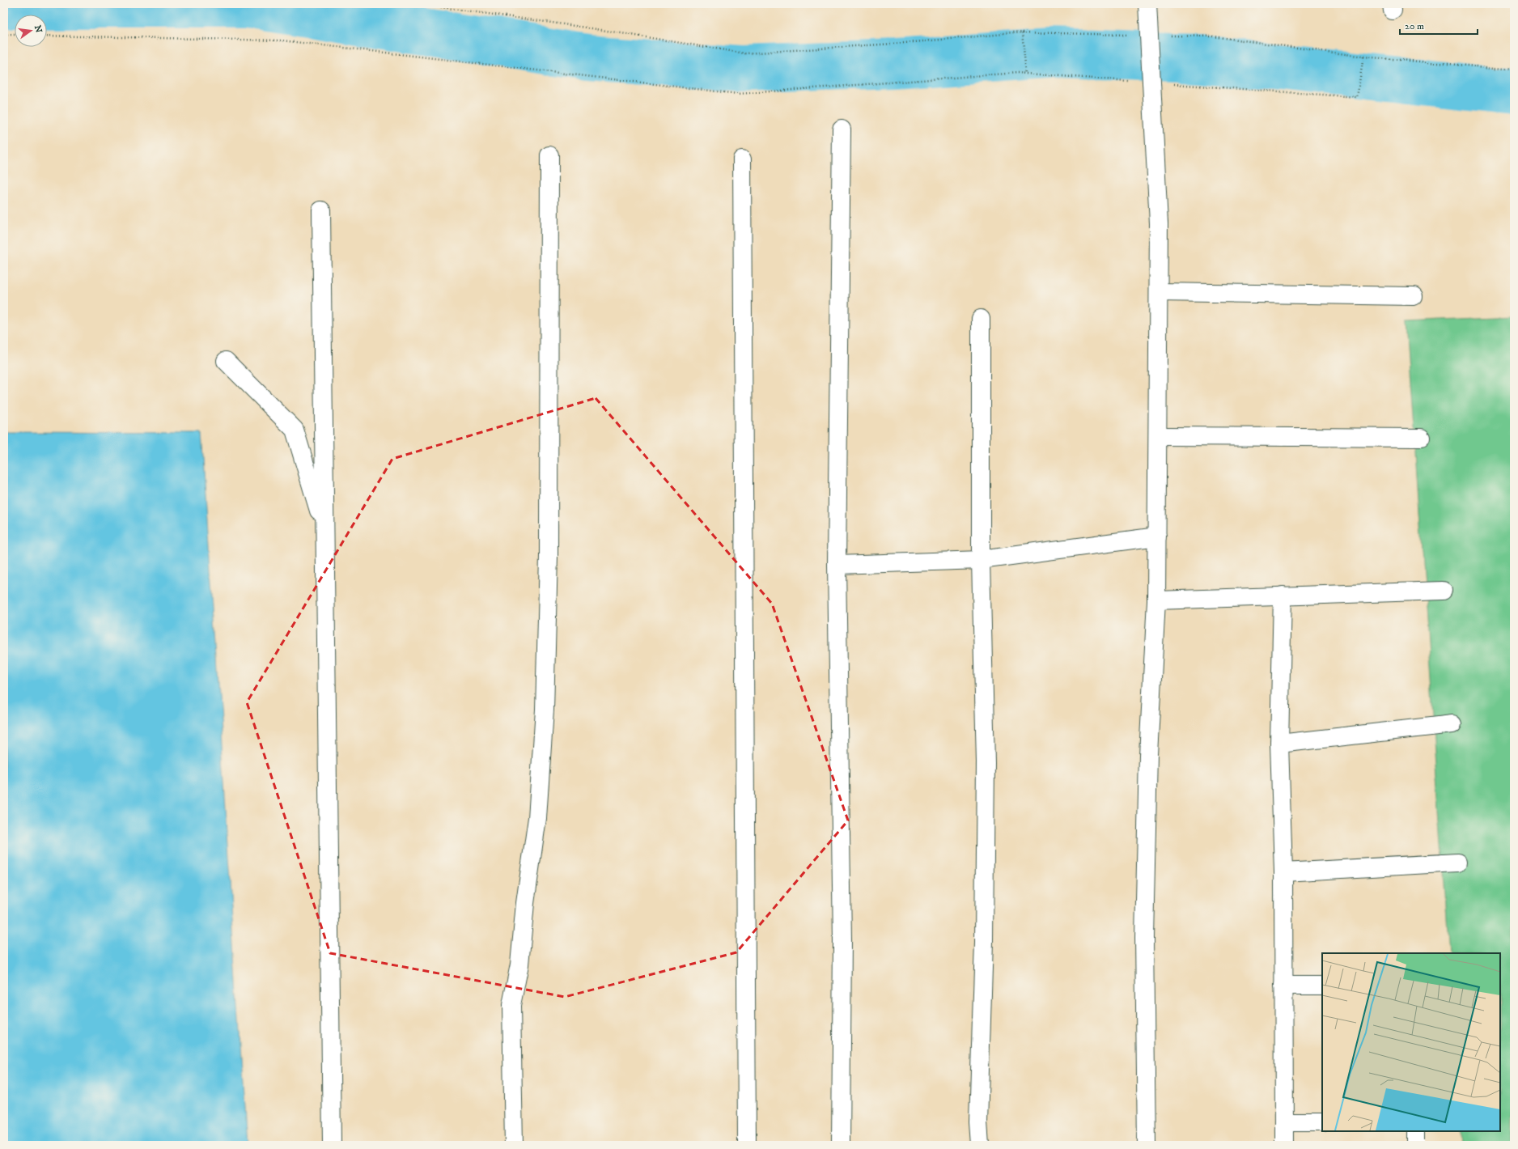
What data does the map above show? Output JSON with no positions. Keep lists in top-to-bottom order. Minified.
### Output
{"scale_bar":"20 m","north":"right"}
